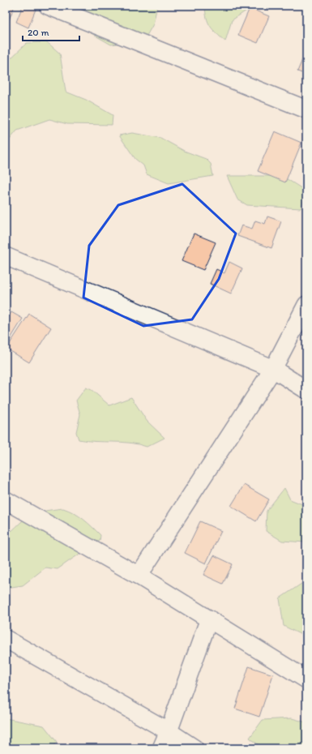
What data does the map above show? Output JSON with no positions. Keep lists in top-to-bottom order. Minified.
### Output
{"scale_bar":"20 m"}
